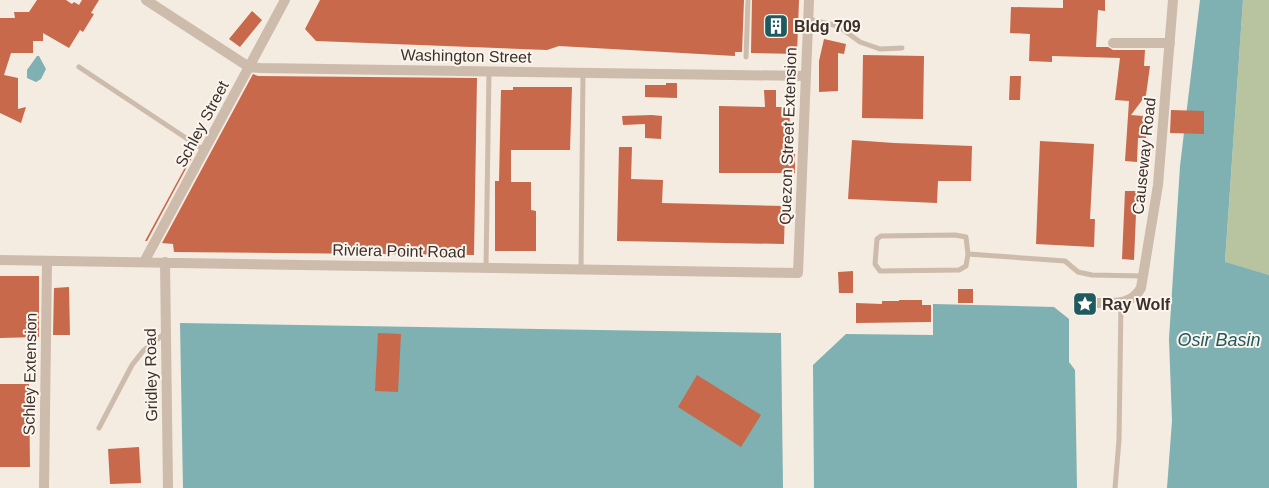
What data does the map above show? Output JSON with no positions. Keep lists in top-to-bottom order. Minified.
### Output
{"streets":{"street":["Washington Street","Schley Street","Quezon Street Extension","Causeway Road","Riviera Point Road","Schley Extension","Gridley Road"]},"crossings":[["Washington Street","Schley Street"],["Washington Street","Quezon Street Extension"],["Schley Street","Riviera Point Road"],["Quezon Street Extension","Riviera Point Road"],["Riviera Point Road","Schley Extension"],["Riviera Point Road","Gridley Road"]],"water":["Osir Basin"],"places":{"building":["Bldg 709"],"place":["Ray Wolf"]}}
